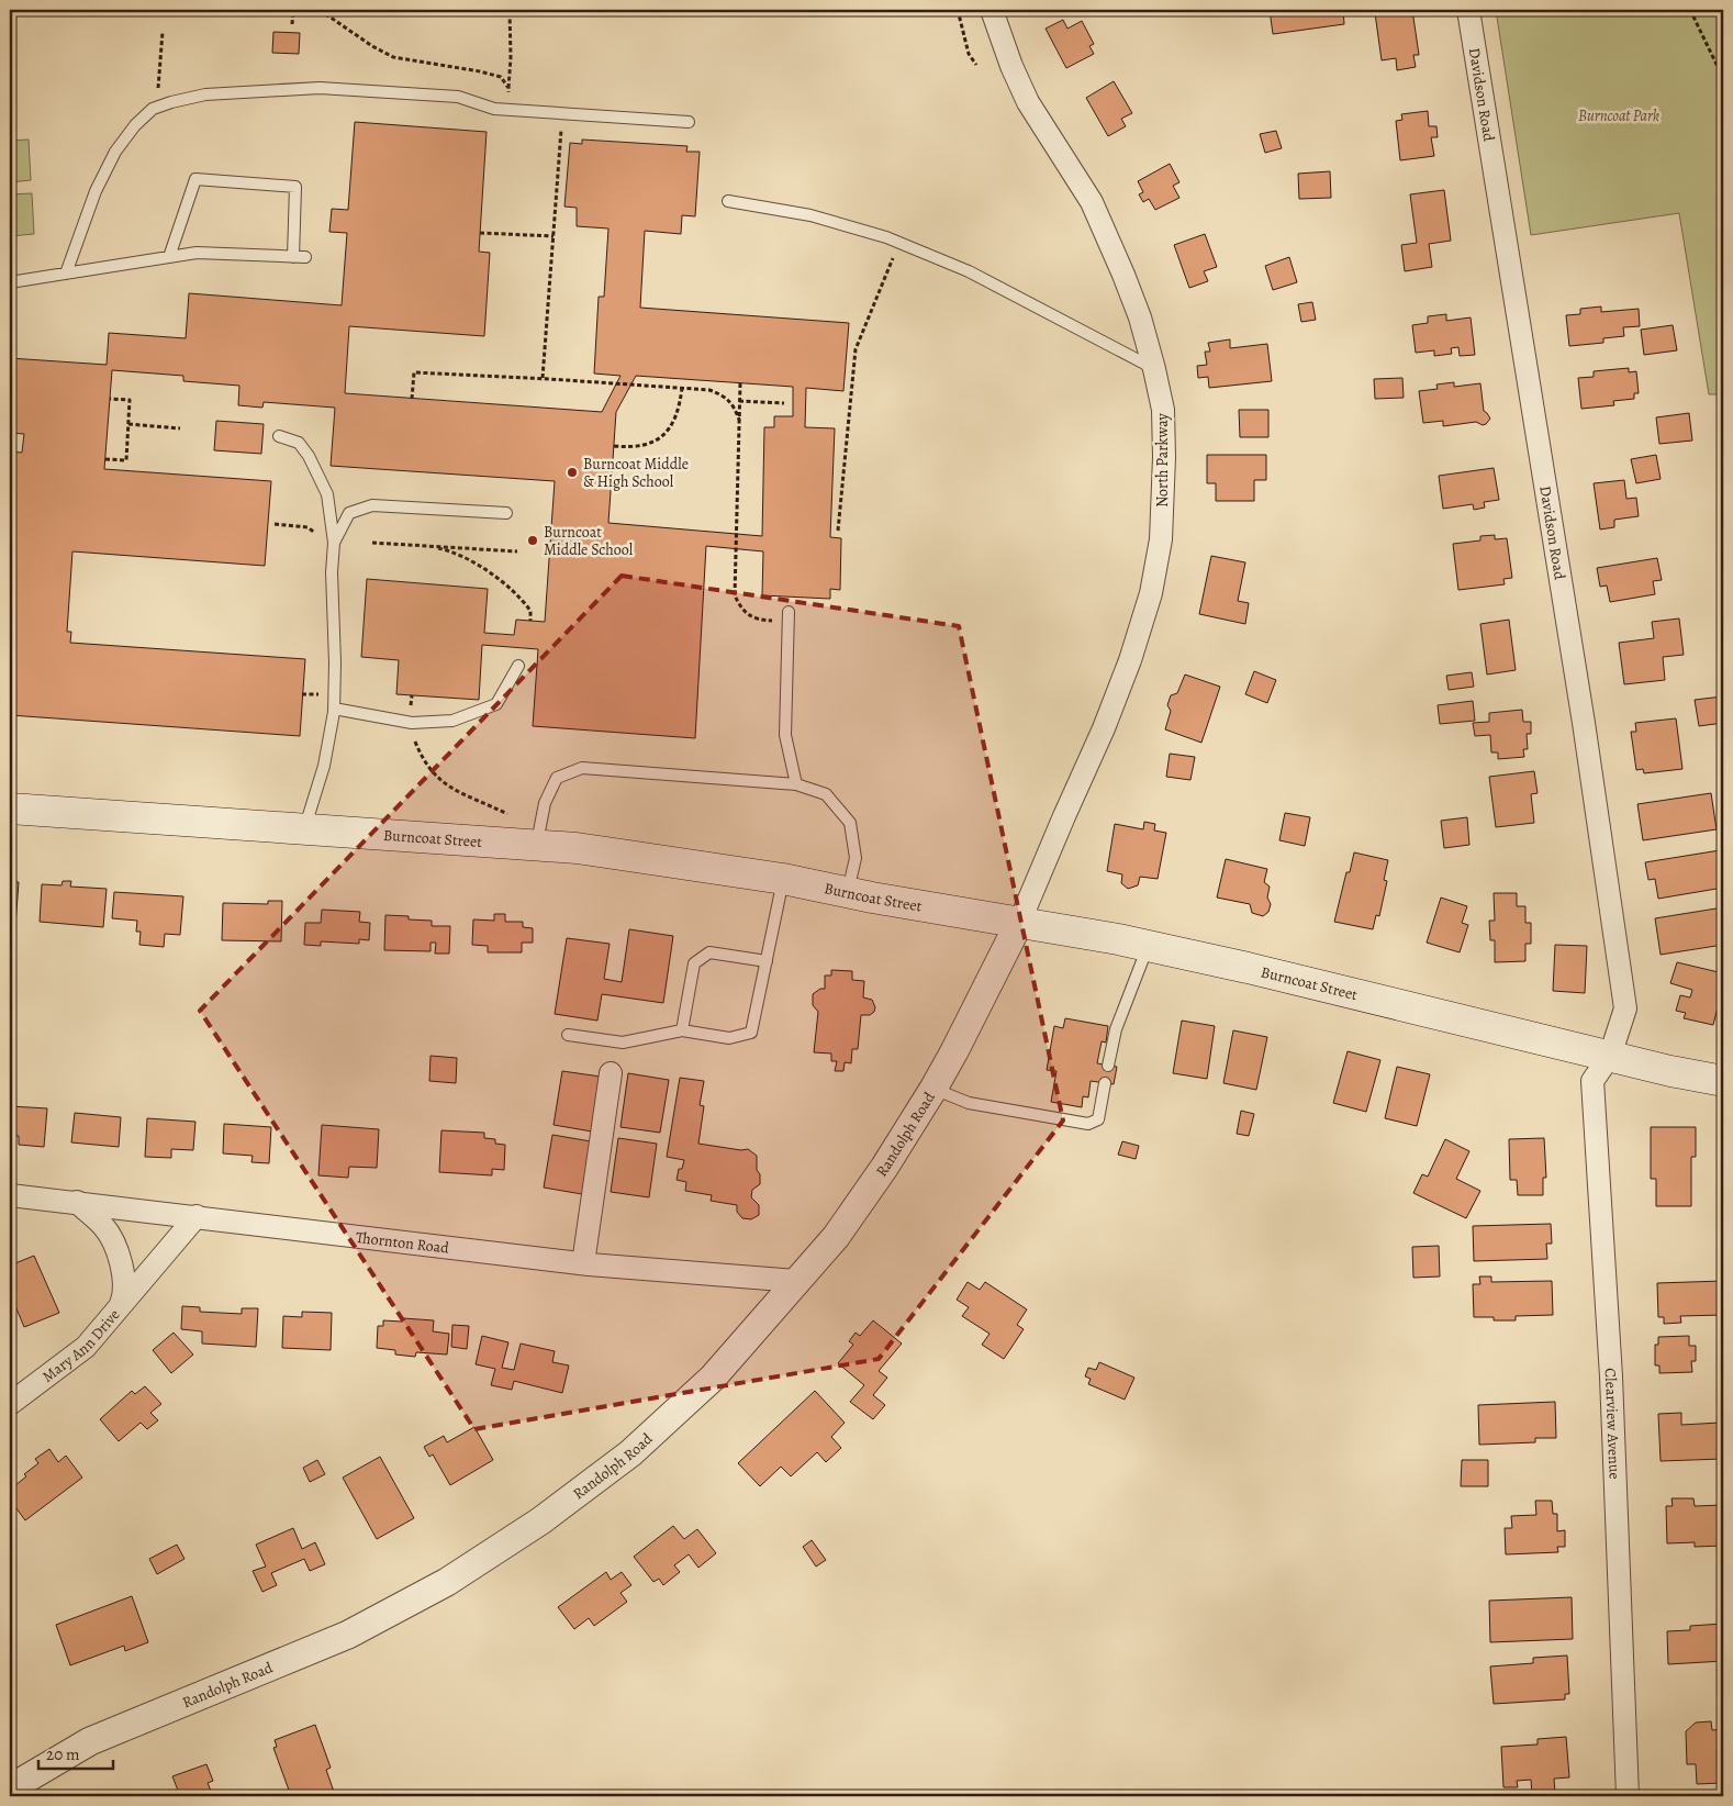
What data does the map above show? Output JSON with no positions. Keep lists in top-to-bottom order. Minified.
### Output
{"streets":{"main road":["Burncoat Street"],"street":["Davidson Road","North Parkway","Randolph Road","Thornton Road","Mary Ann Drive","Clearview Avenue"]},"crossings":[["Davidson Road","Burncoat Street"],["Davidson Road","Clearview Avenue"],["North Parkway","Burncoat Street"],["North Parkway","Randolph Road"],["Burncoat Street","Randolph Road"],["Burncoat Street","Clearview Avenue"],["Randolph Road","Thornton Road"],["Thornton Road","Mary Ann Drive"]],"parks":["Burncoat Park"],"places":["Burncoat Middle & High School","Burncoat Middle School"],"scale_bar":"20 m"}
